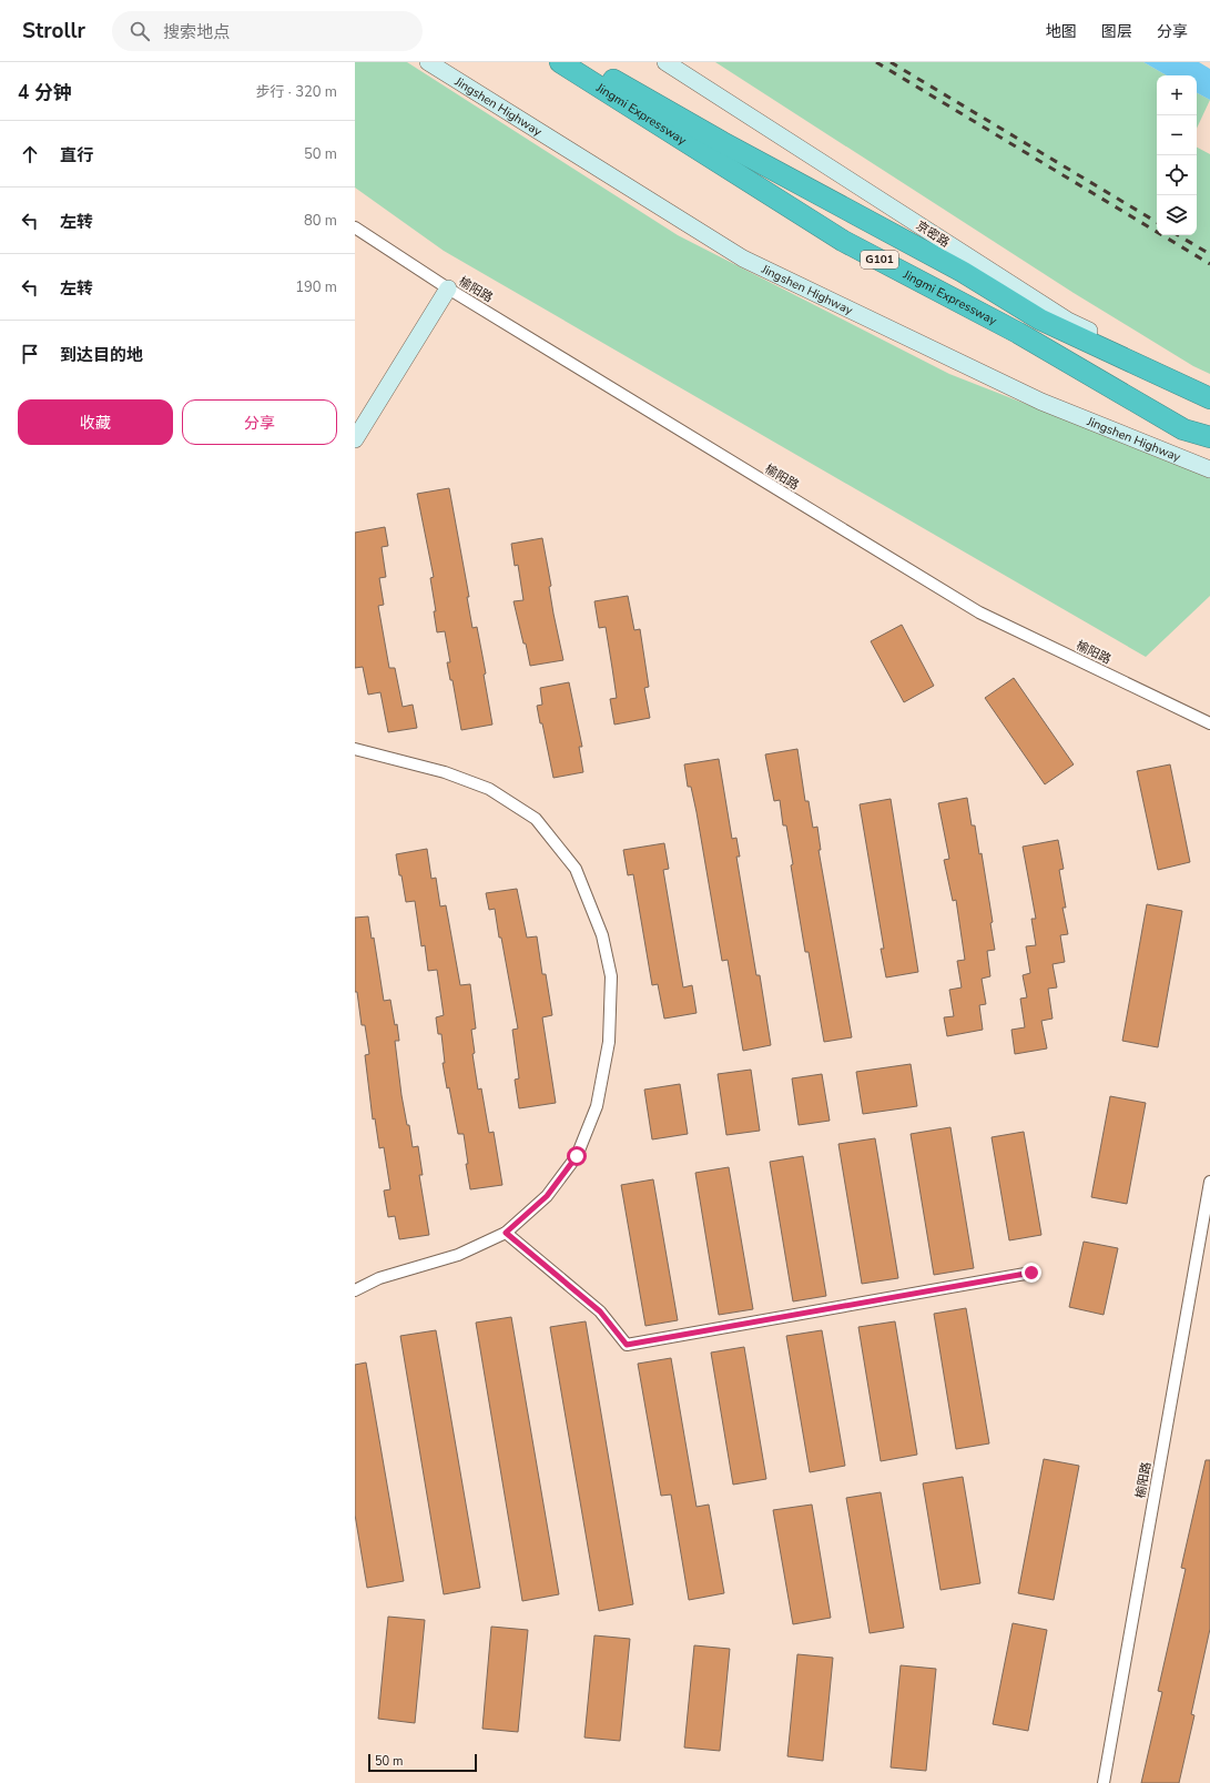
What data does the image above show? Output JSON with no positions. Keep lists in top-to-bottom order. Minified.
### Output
{"streets":{"highway":["Jingmi Expressway","G101"],"main road":["Jingshen Highway","京密路"],"street":["榆阳路"]},"scale_bar":"50 m","page":{"header":"Strollr","search":"搜索地点","nav":["地图","图层","分享"],"heading":["4 分钟","步行 · 320 m"],"map_buttons":["+","−"],"list":[["直行","50 m"],["左转","80 m"],["左转","190 m"],"到达目的地"],"buttons":["收藏","分享"],"scale":"50 m"}}
